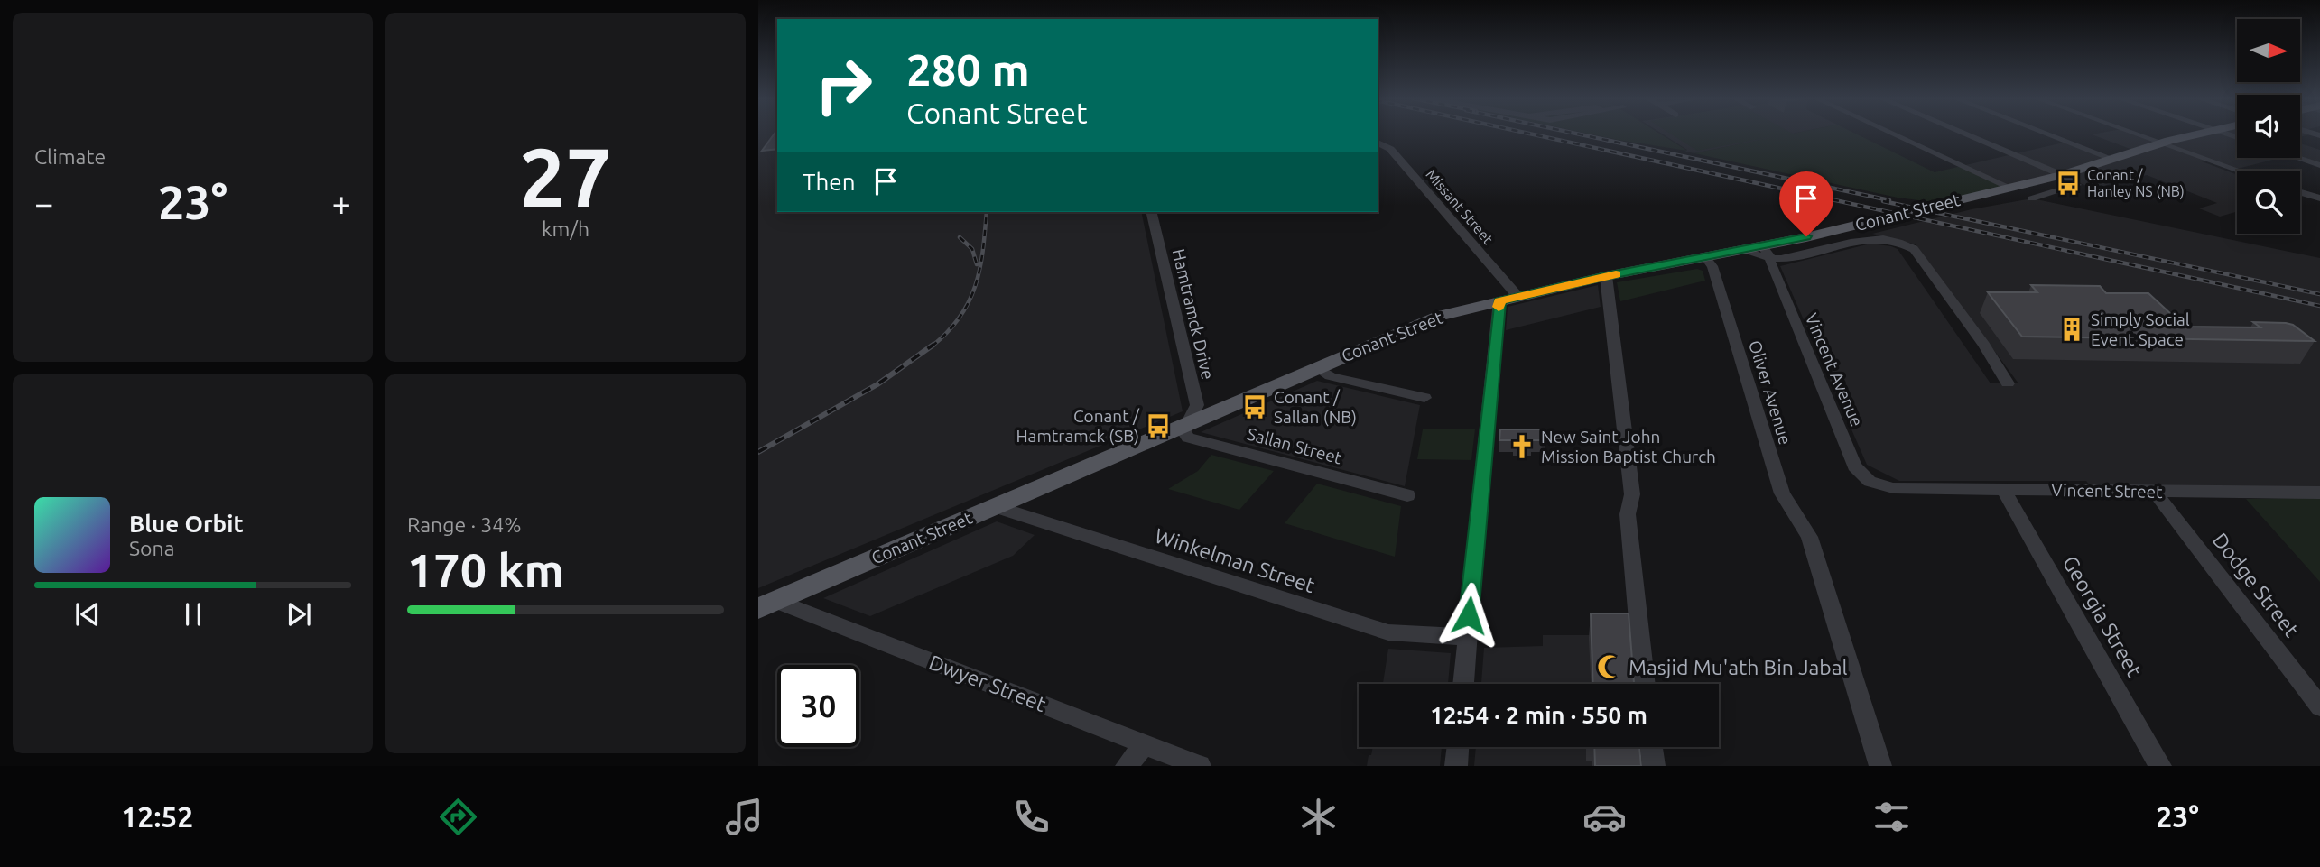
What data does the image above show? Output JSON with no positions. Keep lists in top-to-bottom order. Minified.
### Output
{"streets":{"main road":["Conant Street"],"street":["Missant Street","Hamtramck Drive","Vincent Avenue","Oliver Avenue","Sallan Street","Vincent Street","Winkelman Street","Dodge Street","Georgia Street","Dwyer Street"]},"crossings":[["Missant Street","Conant Street"],["Conant Street","Hamtramck Drive"],["Conant Street","Vincent Avenue"],["Conant Street","Oliver Avenue"],["Conant Street","Sallan Street"],["Conant Street","Winkelman Street"],["Conant Street","Dwyer Street"],["Hamtramck Drive","Sallan Street"],["Vincent Avenue","Vincent Street"],["Vincent Street","Dodge Street"],["Vincent Street","Georgia Street"]],"places":{"bus stop":["Conant / Hanley NS (NB)","Conant / Sallan (NB)","Conant / Hamtramck (SB)"],"building":["Simply Social Event Space"],"church":["New Saint John Mission Baptist Church"],"mosque":["Masjid Mu'ath Bin Jabal"]},"north":"right","page":{"tile":["Climate",["27","km/h"],["Range · 34%","170 km"]],"turn":["280 m","Conant Street"],"then":"Then","heat":["−","23°","+"],"song":["Blue Orbit","Sona"],"limit":"30","trip":"12:54 · 2 min · 550 m","tabs":["12:52","23°"]}}
